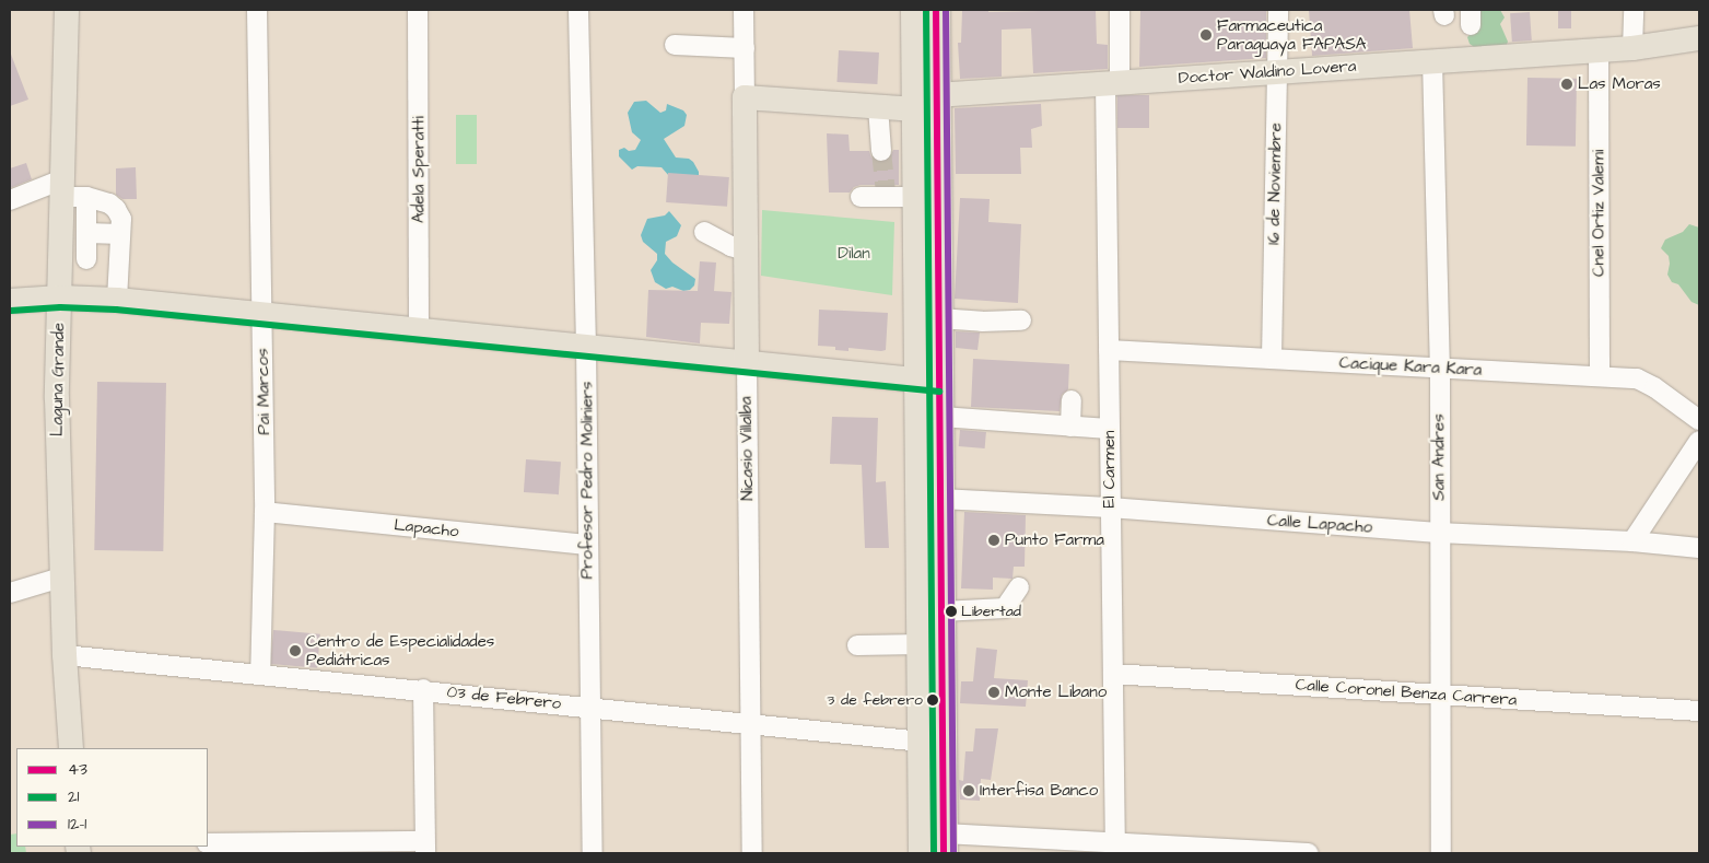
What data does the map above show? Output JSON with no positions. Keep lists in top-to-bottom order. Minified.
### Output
{"streets":{"main road":["Doctor Waldino Lovera","Laguna Grande","Nicasio Villalba"],"street":["Adela Speratti","16 de Noviembre","Cnel Ortiz Valemi","Cacique Kara Kara","Pai Marcos","San Andres","El Carmen","Profesor Pedro Moliniers","Calle Lapacho","Lapacho","Calle Coronel Benza Carrera","03 de Febrero"]},"crossings":[["Doctor Waldino Lovera","16 de Noviembre"],["Doctor Waldino Lovera","Cnel Ortiz Valemi"],["Doctor Waldino Lovera","Nicasio Villalba"],["Doctor Waldino Lovera","San Andres"],["Doctor Waldino Lovera","El Carmen"],["16 de Noviembre","Cacique Kara Kara"],["Cnel Ortiz Valemi","Cacique Kara Kara"],["Cacique Kara Kara","San Andres"],["Cacique Kara Kara","El Carmen"],["Laguna Grande","03 de Febrero"],["Pai Marcos","Lapacho"],["Pai Marcos","03 de Febrero"],["Nicasio Villalba","03 de Febrero"],["San Andres","Calle Lapacho"],["San Andres","Calle Coronel Benza Carrera"],["El Carmen","Calle Lapacho"],["El Carmen","Calle Coronel Benza Carrera"],["Profesor Pedro Moliniers","Lapacho"],["Profesor Pedro Moliniers","03 de Febrero"]],"parks":["Dilan"],"places":["Farmaceutica Paraguaya FAPASA","Las Moras","Punto Farma","Libertad","Centro de Especialidades Pediátricas","Monte Libano","3 de febrero","Interfisa Banco"],"lines":["transit line 43","transit line 21","transit line 12-1"],"legend":["43","21","12-1"]}
